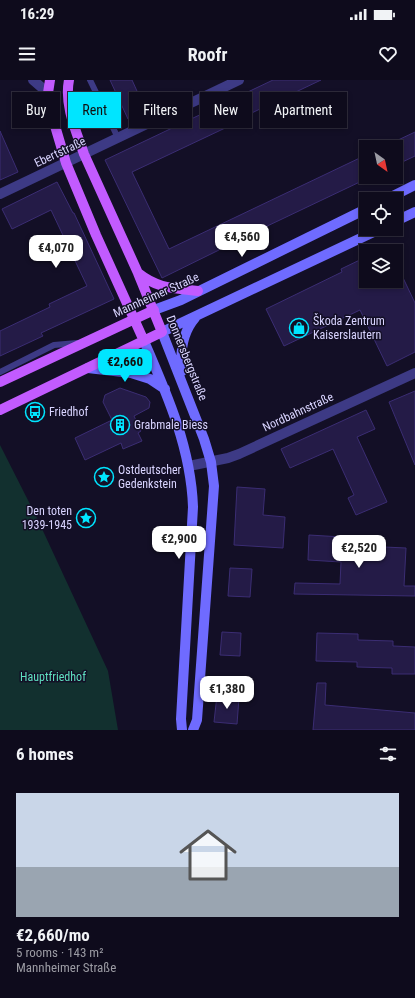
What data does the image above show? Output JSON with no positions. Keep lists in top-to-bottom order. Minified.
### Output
{"streets":{"main road":["Mannheimer Straße","Donnersbergstraße"],"street":["Ebertstraße","Nordbahnstraße"]},"crossings":[["Ebertstraße","Donnersbergstraße"],["Mannheimer Straße","Donnersbergstraße"],["Donnersbergstraße","Nordbahnstraße"]],"parks":["Hauptfriedhof"],"places":{"shop":["Škoda Zentrum Kaiserslautern"],"bus stop":["Friedhof"],"building":["Grabmale Biess"],"place":["Ostdeutscher Gedenkstein","Den toten 1939-1945"]},"north":"bottom right","page":{"status":"16:29","header":"Roofr","chip":["Buy","Rent","Filters","New","Apartment"],"price":["€4,560","€4,070","€2,660","€2,900","€2,520","€1,380"],"heading":"6 homes","list":[{"name":"€2,660/mo","note":"5 rooms · 143 m² · Mannheimer Straße"}]}}
